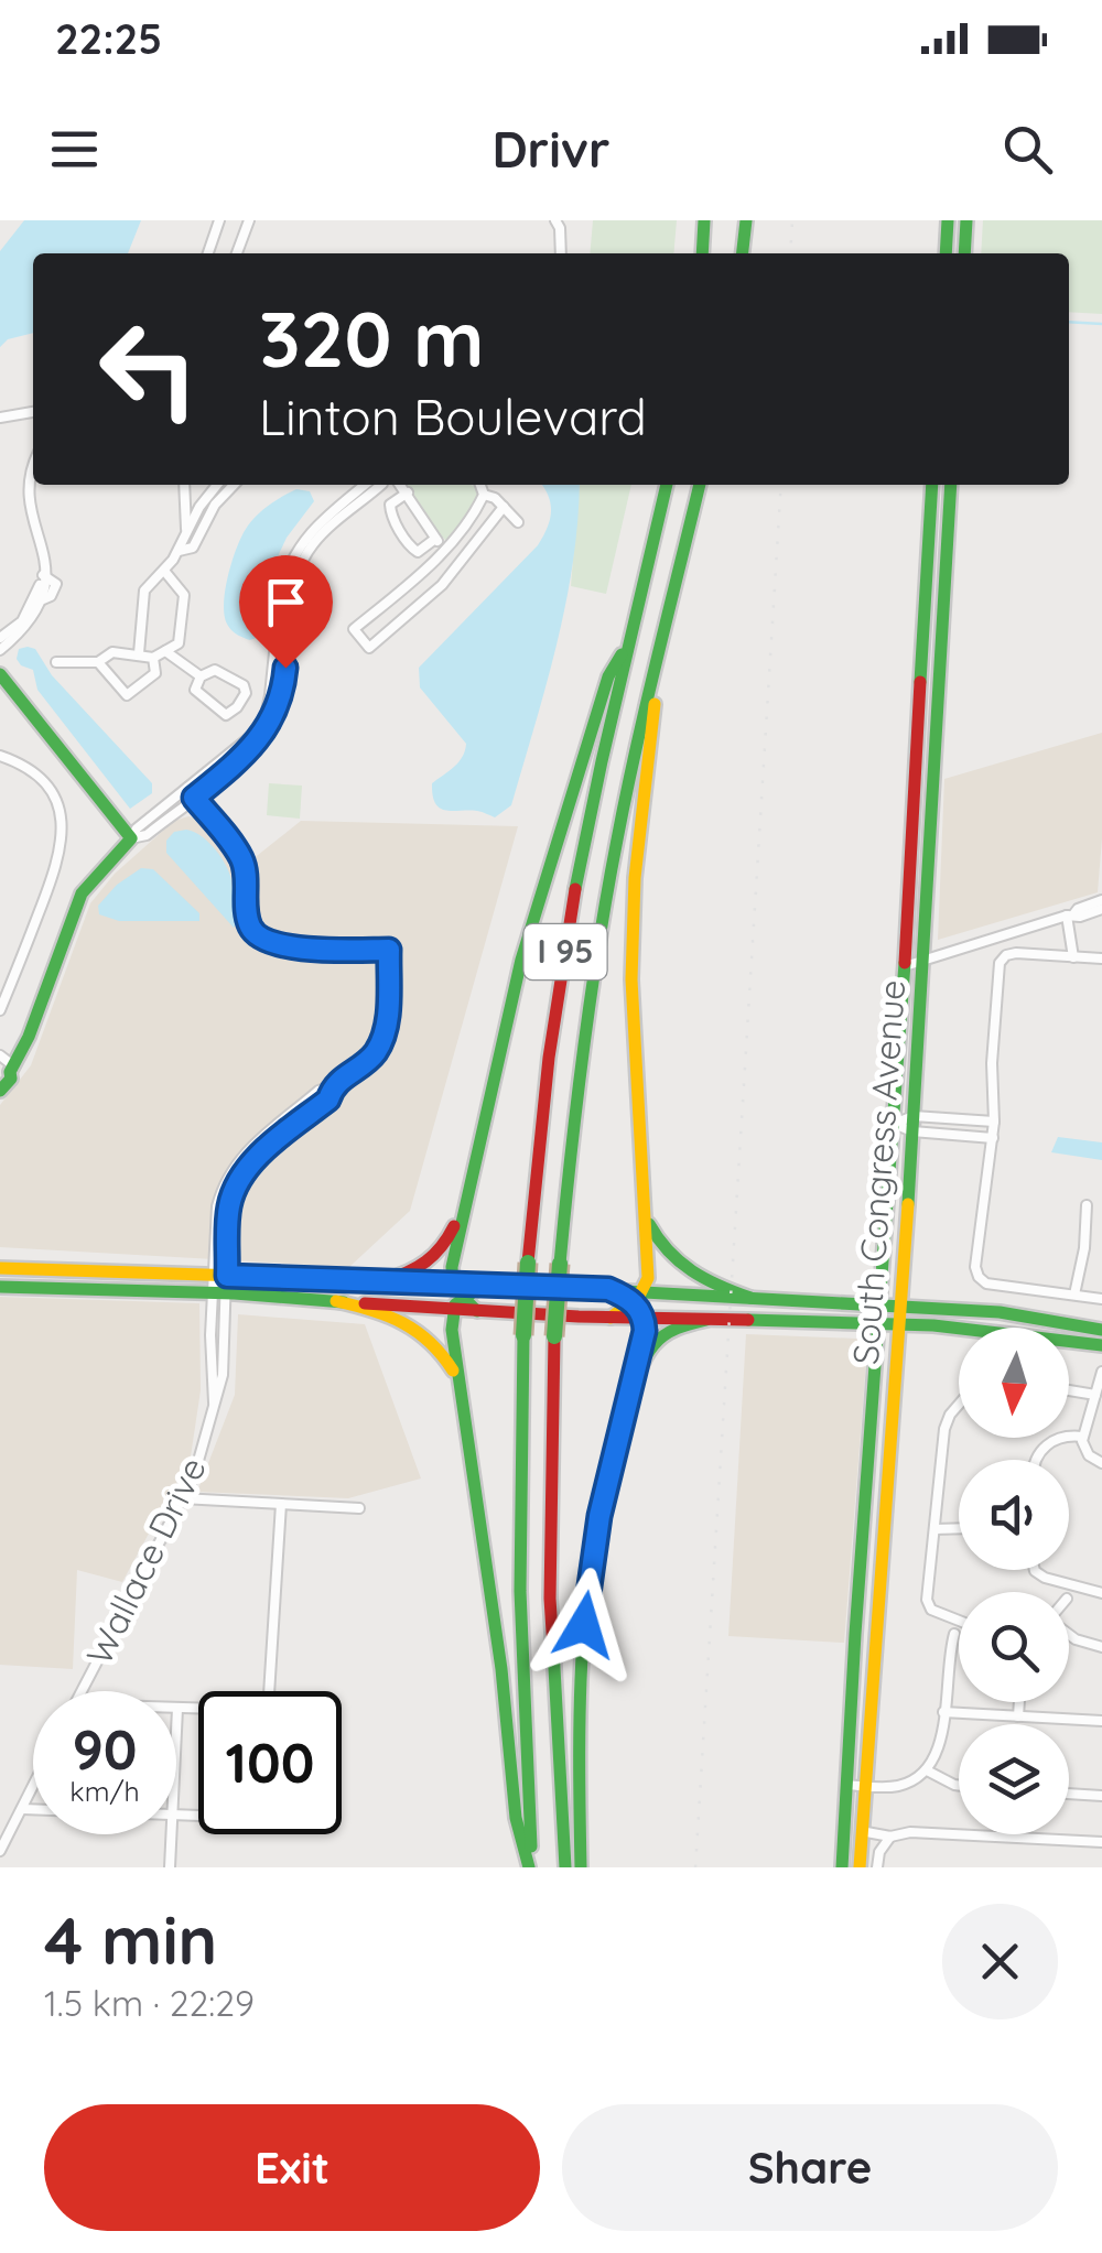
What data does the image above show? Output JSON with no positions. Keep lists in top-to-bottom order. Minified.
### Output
{"streets":{"main road":["I 95","South Congress Avenue"],"street":["Wallace Drive"]},"north":"bottom","page":{"status":"22:25","header":"Drivr","turn":["320 m","Linton Boulevard"],"speed":"90 km/h","limit":"100","heading":["4 min","1.5 km · 22:29"],"buttons":["Exit","Share"]}}
